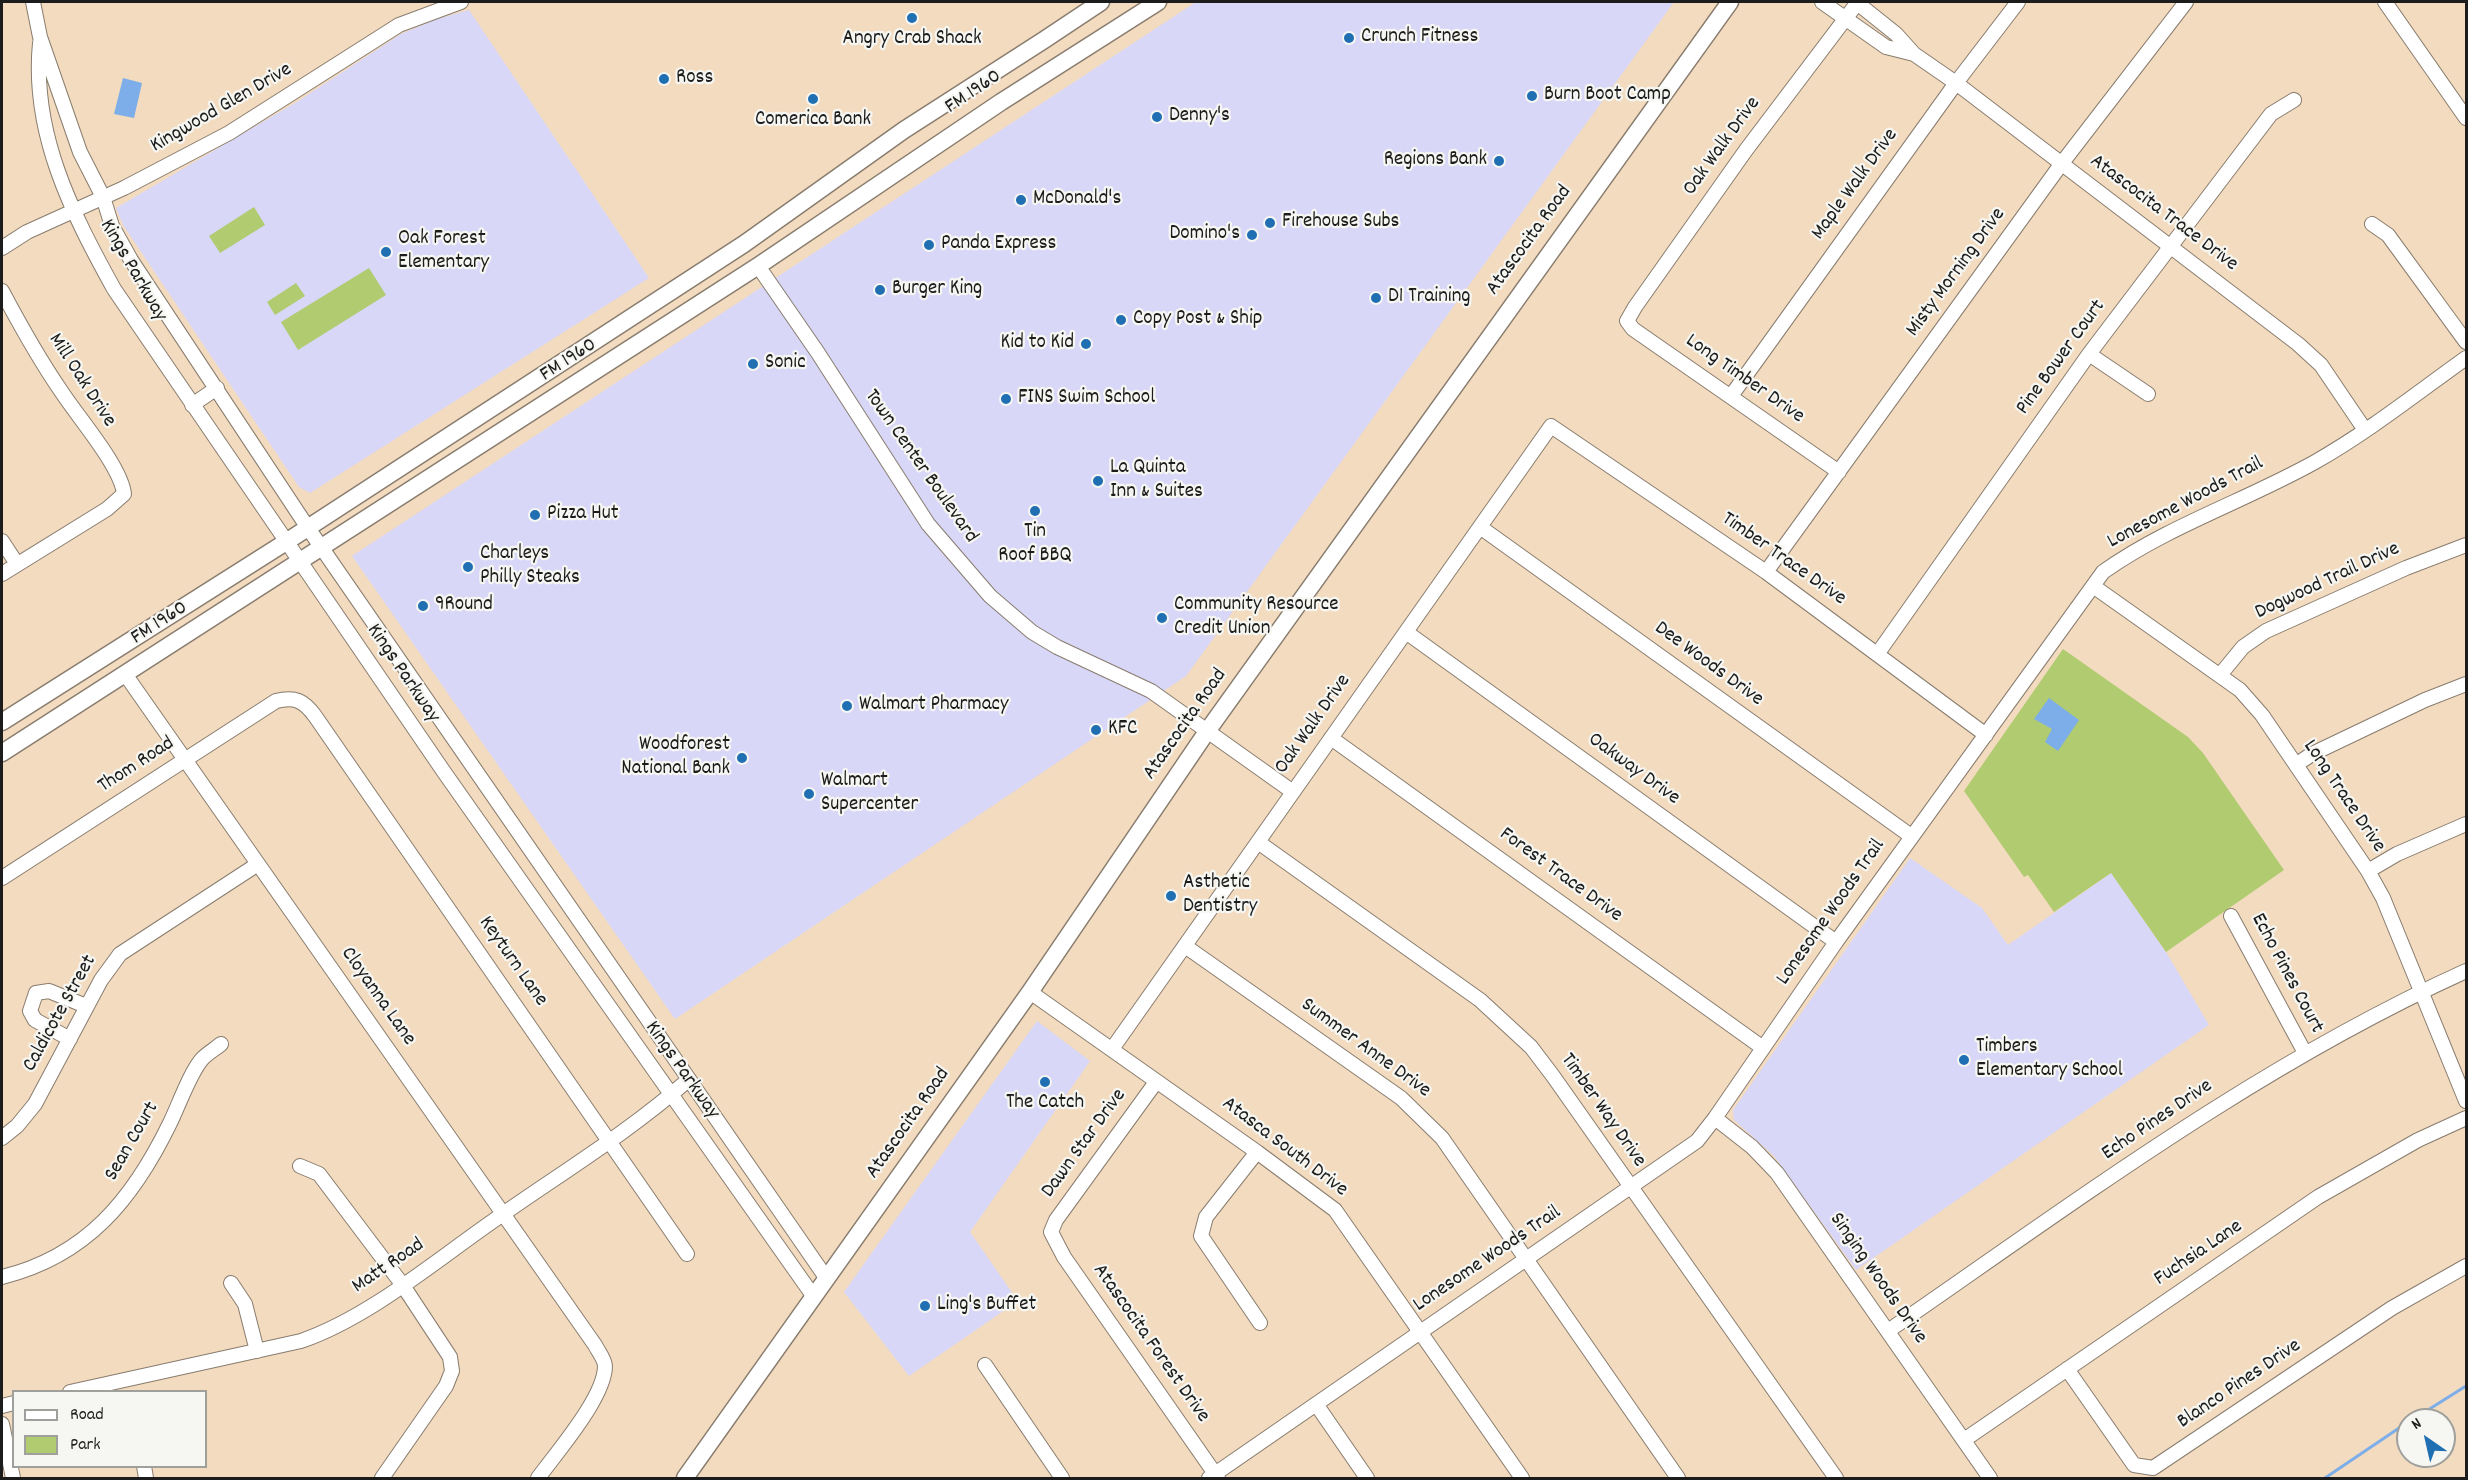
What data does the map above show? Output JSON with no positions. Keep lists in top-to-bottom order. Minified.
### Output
{"streets":{"main road":["FM 1960","Atascocita Road"],"street":["Kingwood Glen Drive","Oak Walk Drive","Maple Walk Drive","Atascocita Trace Drive","Kings Parkway","Misty Morning Drive","Pine Bower Court","Long Timber Drive","Mill Oak Drive","Town Center Boulevard","Lonesome Woods Trail","Timber Trace Drive","Dogwood Trail Drive","Dee Woods Drive","Thom Road","Oakway Drive","Long Trace Drive","Forest Trace Drive","Keyturn Lane","Echo Pines Court","Cloyanna Lane","Caldicote Street","Summer Anne Drive","Timber Way Drive","Echo Pines Drive","Sean Court","Dawn Star Drive","Atasca South Drive","Fuchsia Lane","Matt Road","Singing Woods Drive","Atascocita Forest Drive","Blanco Pines Drive"]},"crossings":[["FM 1960","Kings Parkway"],["FM 1960","Town Center Boulevard"],["FM 1960","Cloyanna Lane"],["Kingwood Glen Drive","Kings Parkway"],["Oak Walk Drive","Atascocita Trace Drive"],["Oak Walk Drive","Long Timber Drive"],["Oak Walk Drive","Town Center Boulevard"],["Oak Walk Drive","Timber Trace Drive"],["Oak Walk Drive","Dee Woods Drive"],["Oak Walk Drive","Oakway Drive"],["Oak Walk Drive","Forest Trace Drive"],["Oak Walk Drive","Summer Anne Drive"],["Oak Walk Drive","Timber Way Drive"],["Oak Walk Drive","Atasca South Drive"],["Maple Walk Drive","Atascocita Trace Drive"],["Maple Walk Drive","Long Timber Drive"],["Atascocita Trace Drive","Misty Morning Drive"],["Atascocita Trace Drive","Pine Bower Court"],["Atascocita Trace Drive","Lonesome Woods Trail"],["Atascocita Road","Kings Parkway"],["Atascocita Road","Town Center Boulevard"],["Atascocita Road","Atasca South Drive"],["Kings Parkway","Matt Road"],["Misty Morning Drive","Long Timber Drive"],["Misty Morning Drive","Timber Trace Drive"],["Pine Bower Court","Timber Trace Drive"],["Lonesome Woods Trail","Timber Trace Drive"],["Lonesome Woods Trail","Dee Woods Drive"],["Lonesome Woods Trail","Oakway Drive"],["Lonesome Woods Trail","Long Trace Drive"],["Lonesome Woods Trail","Forest Trace Drive"],["Lonesome Woods Trail","Summer Anne Drive"],["Lonesome Woods Trail","Timber Way Drive"],["Lonesome Woods Trail","Atasca South Drive"],["Lonesome Woods Trail","Singing Woods Drive"],["Lonesome Woods Trail","Atascocita Forest Drive"],["Dogwood Trail Drive","Long Trace Drive"],["Thom Road","Keyturn Lane"],["Thom Road","Cloyanna Lane"],["Long Trace Drive","Echo Pines Drive"],["Keyturn Lane","Matt Road"],["Echo Pines Court","Echo Pines Drive"],["Cloyanna Lane","Caldicote Street"],["Cloyanna Lane","Matt Road"],["Echo Pines Drive","Singing Woods Drive"],["Dawn Star Drive","Atasca South Drive"],["Dawn Star Drive","Atascocita Forest Drive"],["Fuchsia Lane","Singing Woods Drive"],["Fuchsia Lane","Blanco Pines Drive"]],"places":["Angry Crab Shack","Crunch Fitness","Ross","Burn Boot Camp","Comerica Bank","Denny's","Regions Bank","McDonald's","Firehouse Subs","Domino's","Panda Express","Oak Forest Elementary","Burger King","D1 Training","Copy Post & Ship","Kid to Kid","Sonic","FINS Swim School","La Quinta Inn & Suites","Tin Roof BBQ","Pizza Hut","Charleys Philly Steaks","9Round","Community Resource Credit Union","Walmart Pharmacy","KFC","Woodforest National Bank","Walmart Supercenter","Asthetic Dentistry","Timbers Elementary School","The Catch","Ling's Buffet"],"legend":["Road","Park"],"north":"top left"}
